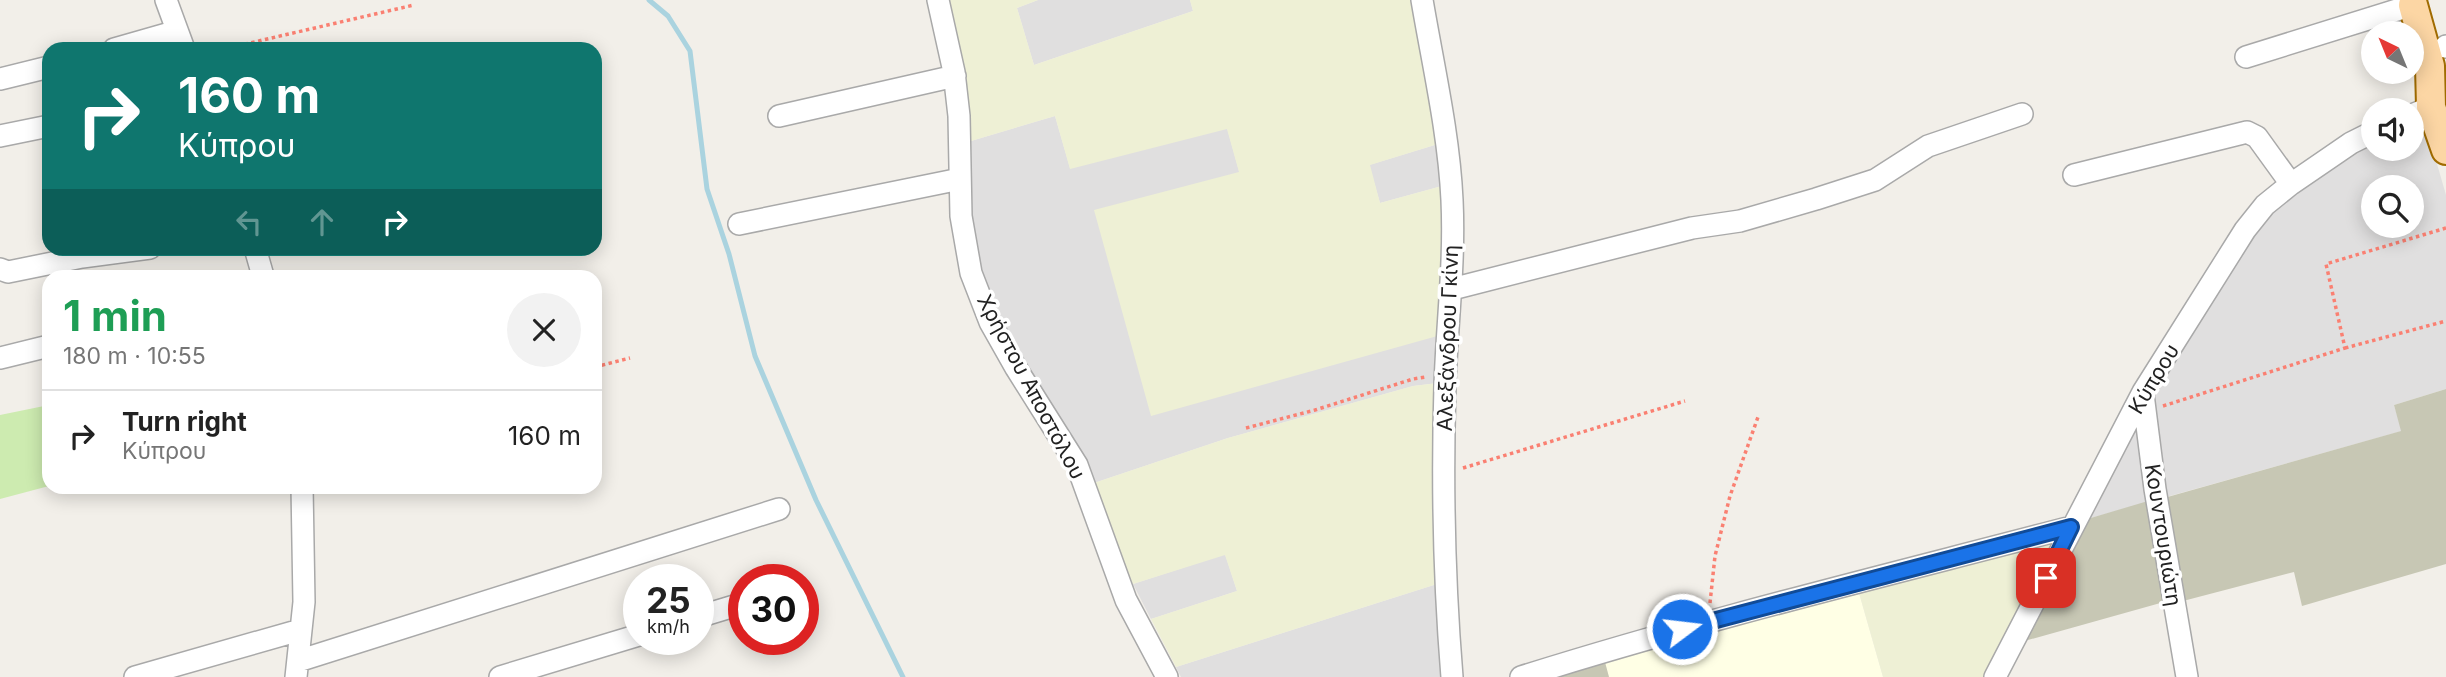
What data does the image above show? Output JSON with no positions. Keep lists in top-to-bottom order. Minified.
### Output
{"streets":{"street":["Αλεξάνδρου Γκίνη","Κύπρου","Χρήστου Αποστόλου","Κουντουριώτη"]},"crossings":[["Κύπρου","Κουντουριώτη"]],"north":"top left","page":{"turn":["160 m","Κύπρου"],"heading":["1 min","180 m · 10:55"],"list":[{"name":"Turn right","note":"Κύπρου","value":"160 m"}],"speed":"25 km/h","limit":"30"}}
